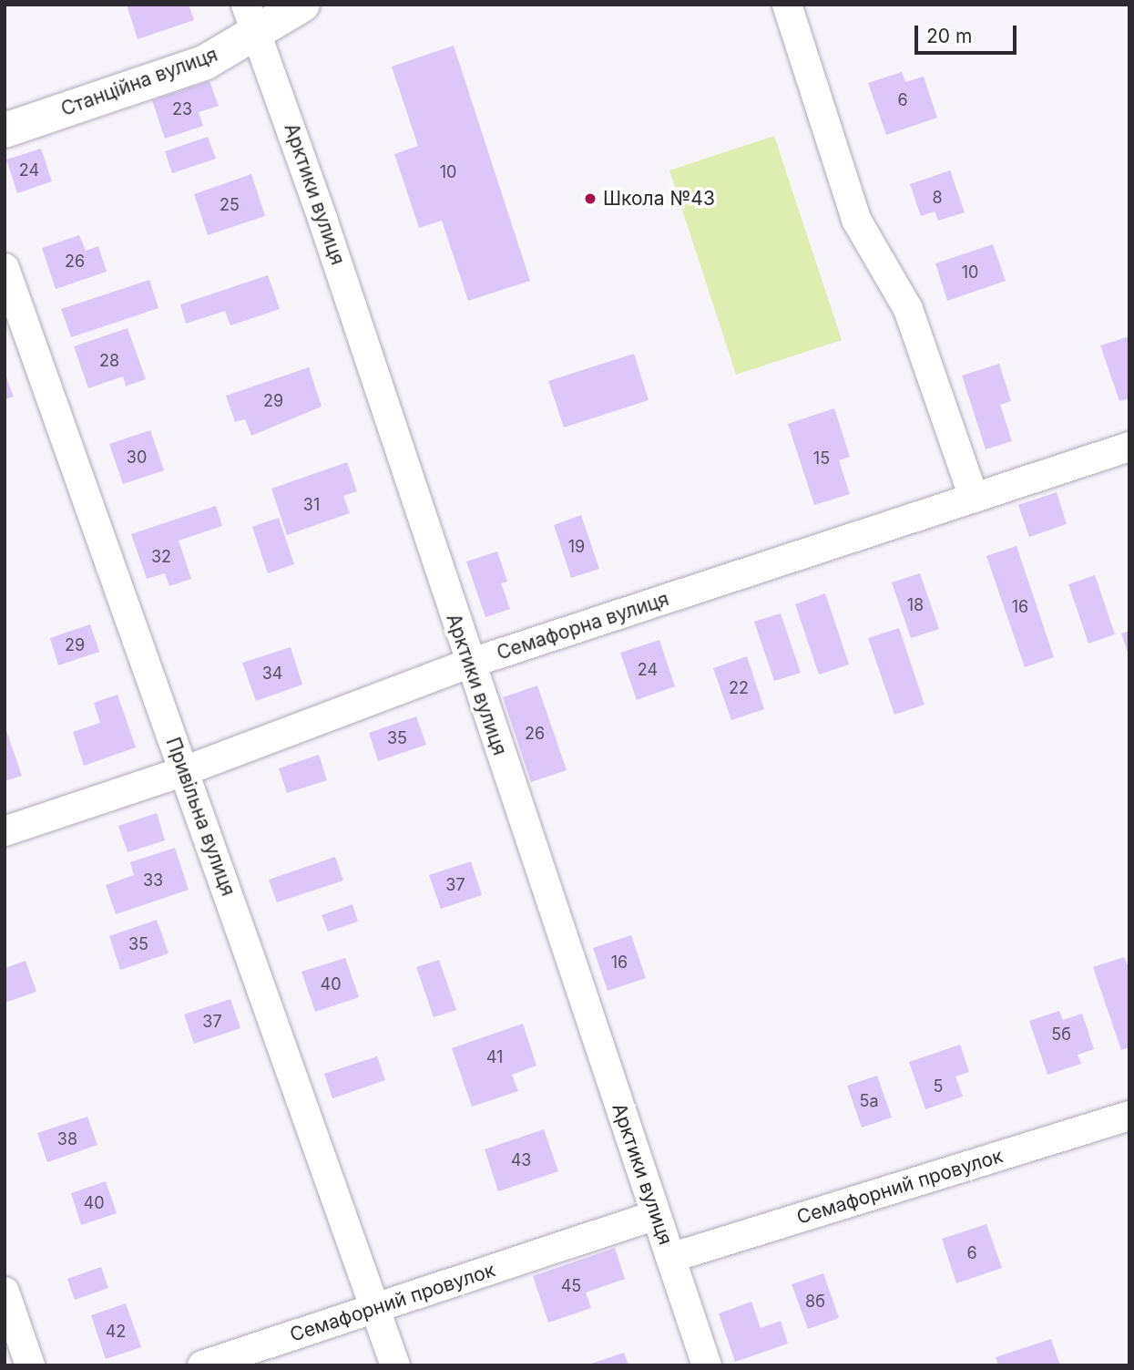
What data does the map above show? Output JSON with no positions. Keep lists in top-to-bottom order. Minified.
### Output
{"streets":{"street":["Станційна вулиця","Арктики вулиця","Семафорна вулиця","Привільна вулиця","Семафорний провулок"]},"crossings":[["Станційна вулиця","Арктики вулиця"],["Арктики вулиця","Семафорна вулиця"],["Арктики вулиця","Семафорний провулок"],["Семафорна вулиця","Привільна вулиця"],["Привільна вулиця","Семафорний провулок"]],"places":["Школа №43"],"house_numbers":["6","23","24","10","8","25","26","10","28","29","30","15","31","19","32","18","16","29","24","34","22","26","35","33","37","35","16","40","37","5б","41","5","5а","38","43","40","6","45","8б","42"],"scale_bar":"20 m"}
